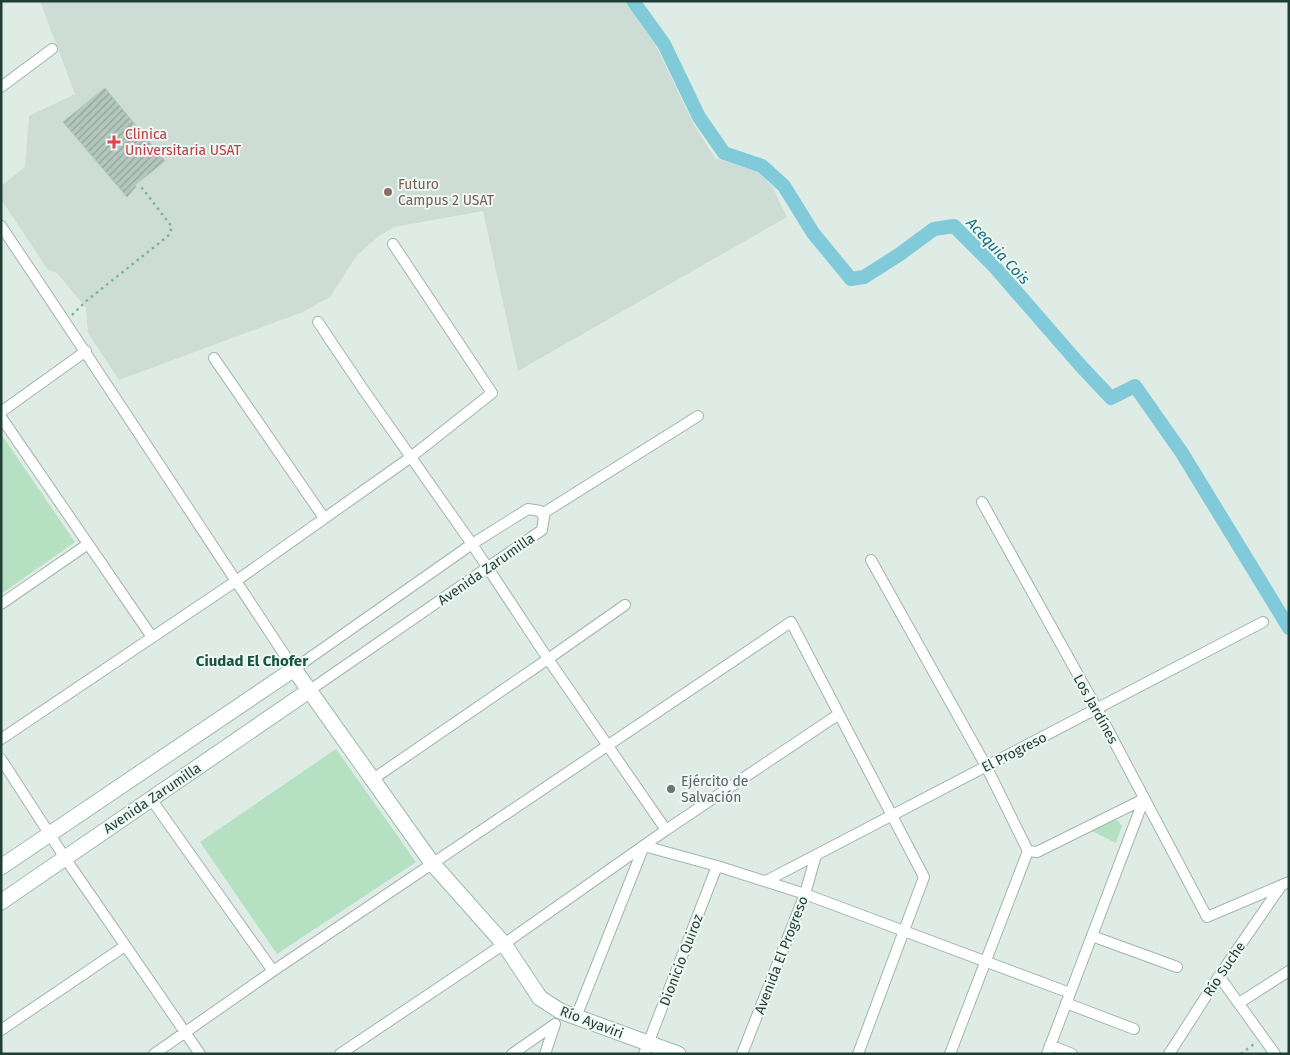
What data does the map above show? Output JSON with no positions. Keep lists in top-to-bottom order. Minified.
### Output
{"streets":{"street":["Avenida Zarumilla","Los Jardínes","El Progreso","Avenida El Progreso","Dionicio Quiroz","Río Suche","Río Ayaviri"]},"crossings":[["Avenida Zarumilla","Río Ayaviri"],["Los Jardínes","El Progreso"],["Los Jardínes","Río Suche"],["El Progreso","Avenida El Progreso"],["Dionicio Quiroz","Río Ayaviri"]],"districts":["Ciudad El Chofer"],"water":["Acequia Cois"],"places":{"health":["Clinica Universitaria USAT"],"other":["Futuro Campus 2 USAT","Ejército de Salvación"]}}
